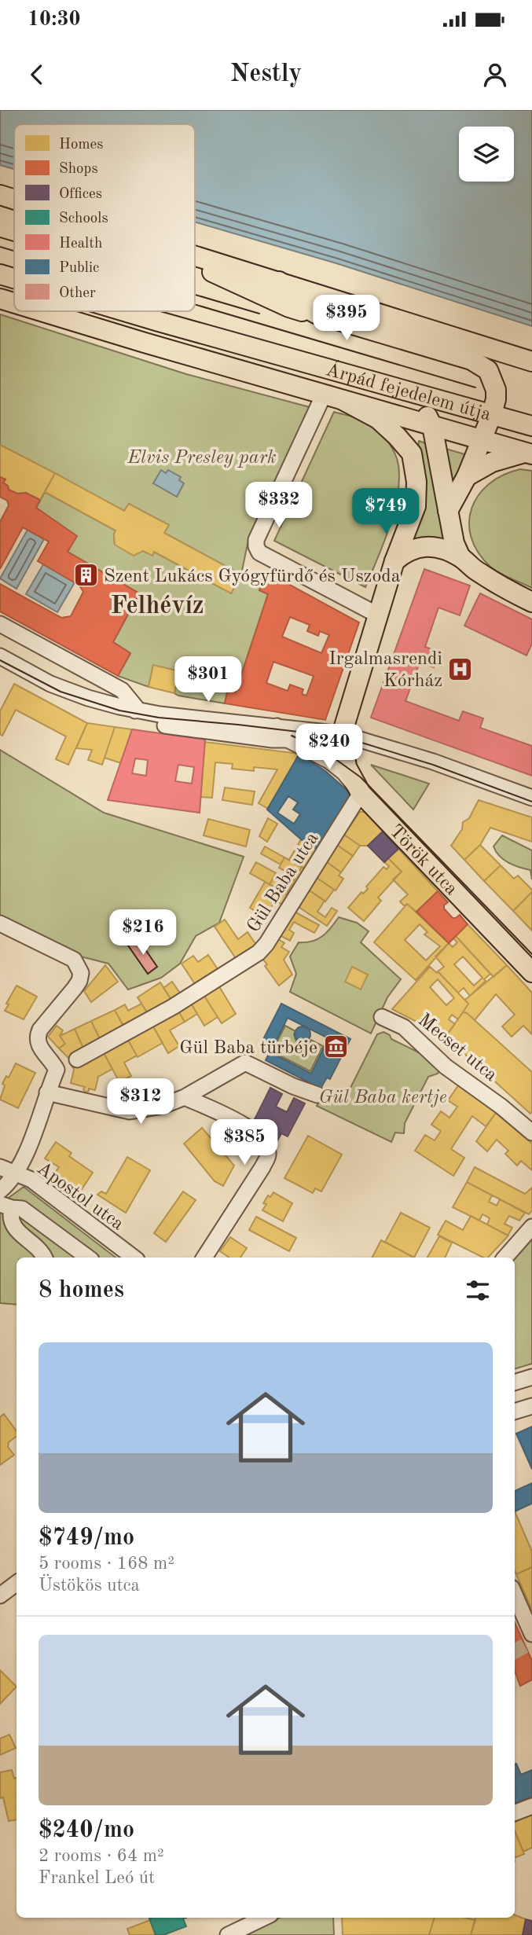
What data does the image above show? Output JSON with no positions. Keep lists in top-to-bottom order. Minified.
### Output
{"streets":{"main road":["Árpád fejedelem útja","Török utca"],"street":["Gül Baba utca","Mecset utca","Apostol utca"]},"crossings":[["Török utca","Gül Baba utca"]],"districts":["Felhévíz"],"parks":["Elvis Presley park","Gül Baba kertje"],"places":{"building":["Szent Lukács Gyógyfürdő és Uszoda"],"hospital":["Irgalmasrendi Kórház"],"museum":["Gül Baba türbéje"]},"legend":["Homes","Shops","Offices","Schools","Health","Public","Other"],"page":{"status":"10:30","header":"Nestly","price":["$395","$332","$749","$301","$240","$216","$312","$385"],"heading":"8 homes","list":[{"name":"$749/mo","note":"5 rooms · 168 m² · Üstökös utca"},{"name":"$240/mo","note":"2 rooms · 64 m² · Frankel Leó út"}]}}
